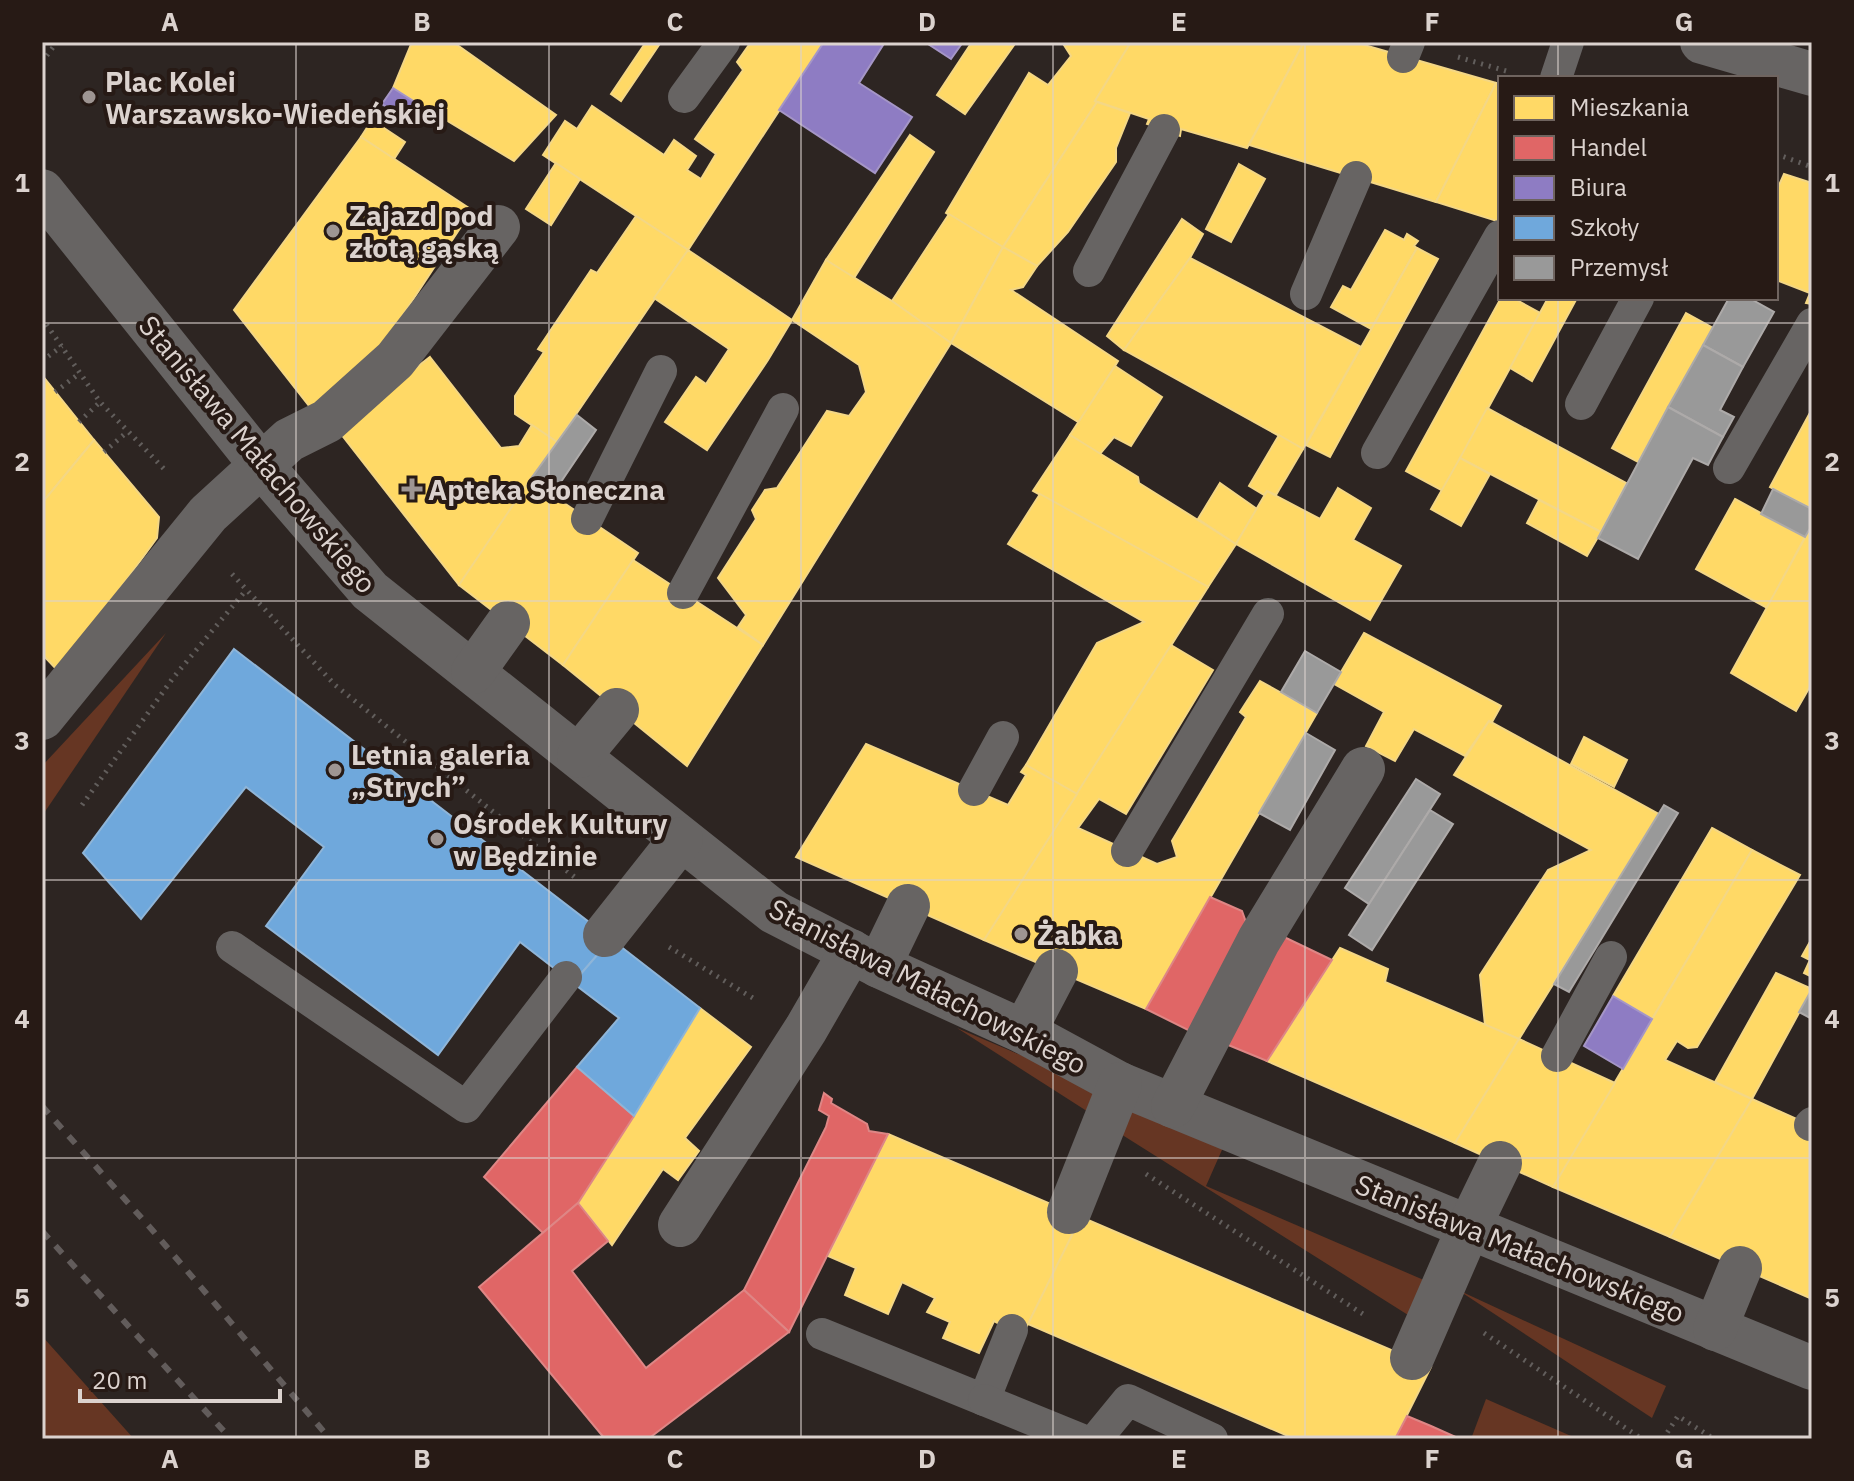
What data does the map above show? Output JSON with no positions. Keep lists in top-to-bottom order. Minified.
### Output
{"streets":{"street":["Stanisława Małachowskiego"]},"places":{"other":["Plac Kolei Warszawsko-Wiedeńskiej","Zajazd pod złotą gąską","Letnia galeria „Strych”","Ośrodek Kultury w Będzinie","Żabka"],"health":["Apteka Słoneczna"]},"legend":["Mieszkania","Handel","Biura","Szkoły","Przemysł"],"scale_bar":"20 m","grid":{"columns":["A","B","C","D","E","F","G"],"rows":["1","2","3","4","5"]}}
